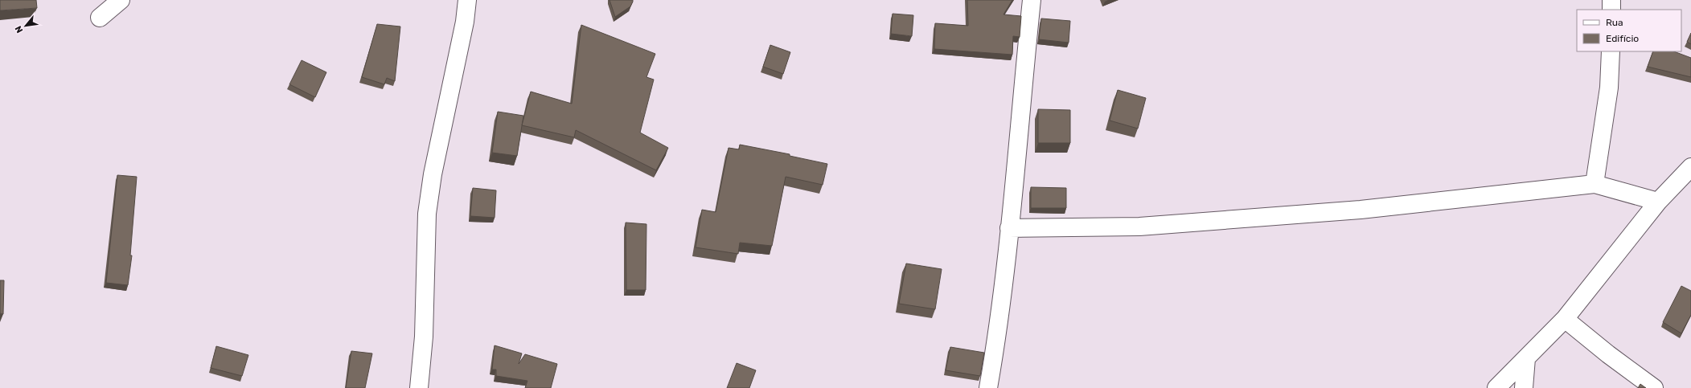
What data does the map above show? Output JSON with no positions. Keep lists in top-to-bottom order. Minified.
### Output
{"legend":["Rua","Edifício"],"north":"bottom left"}
